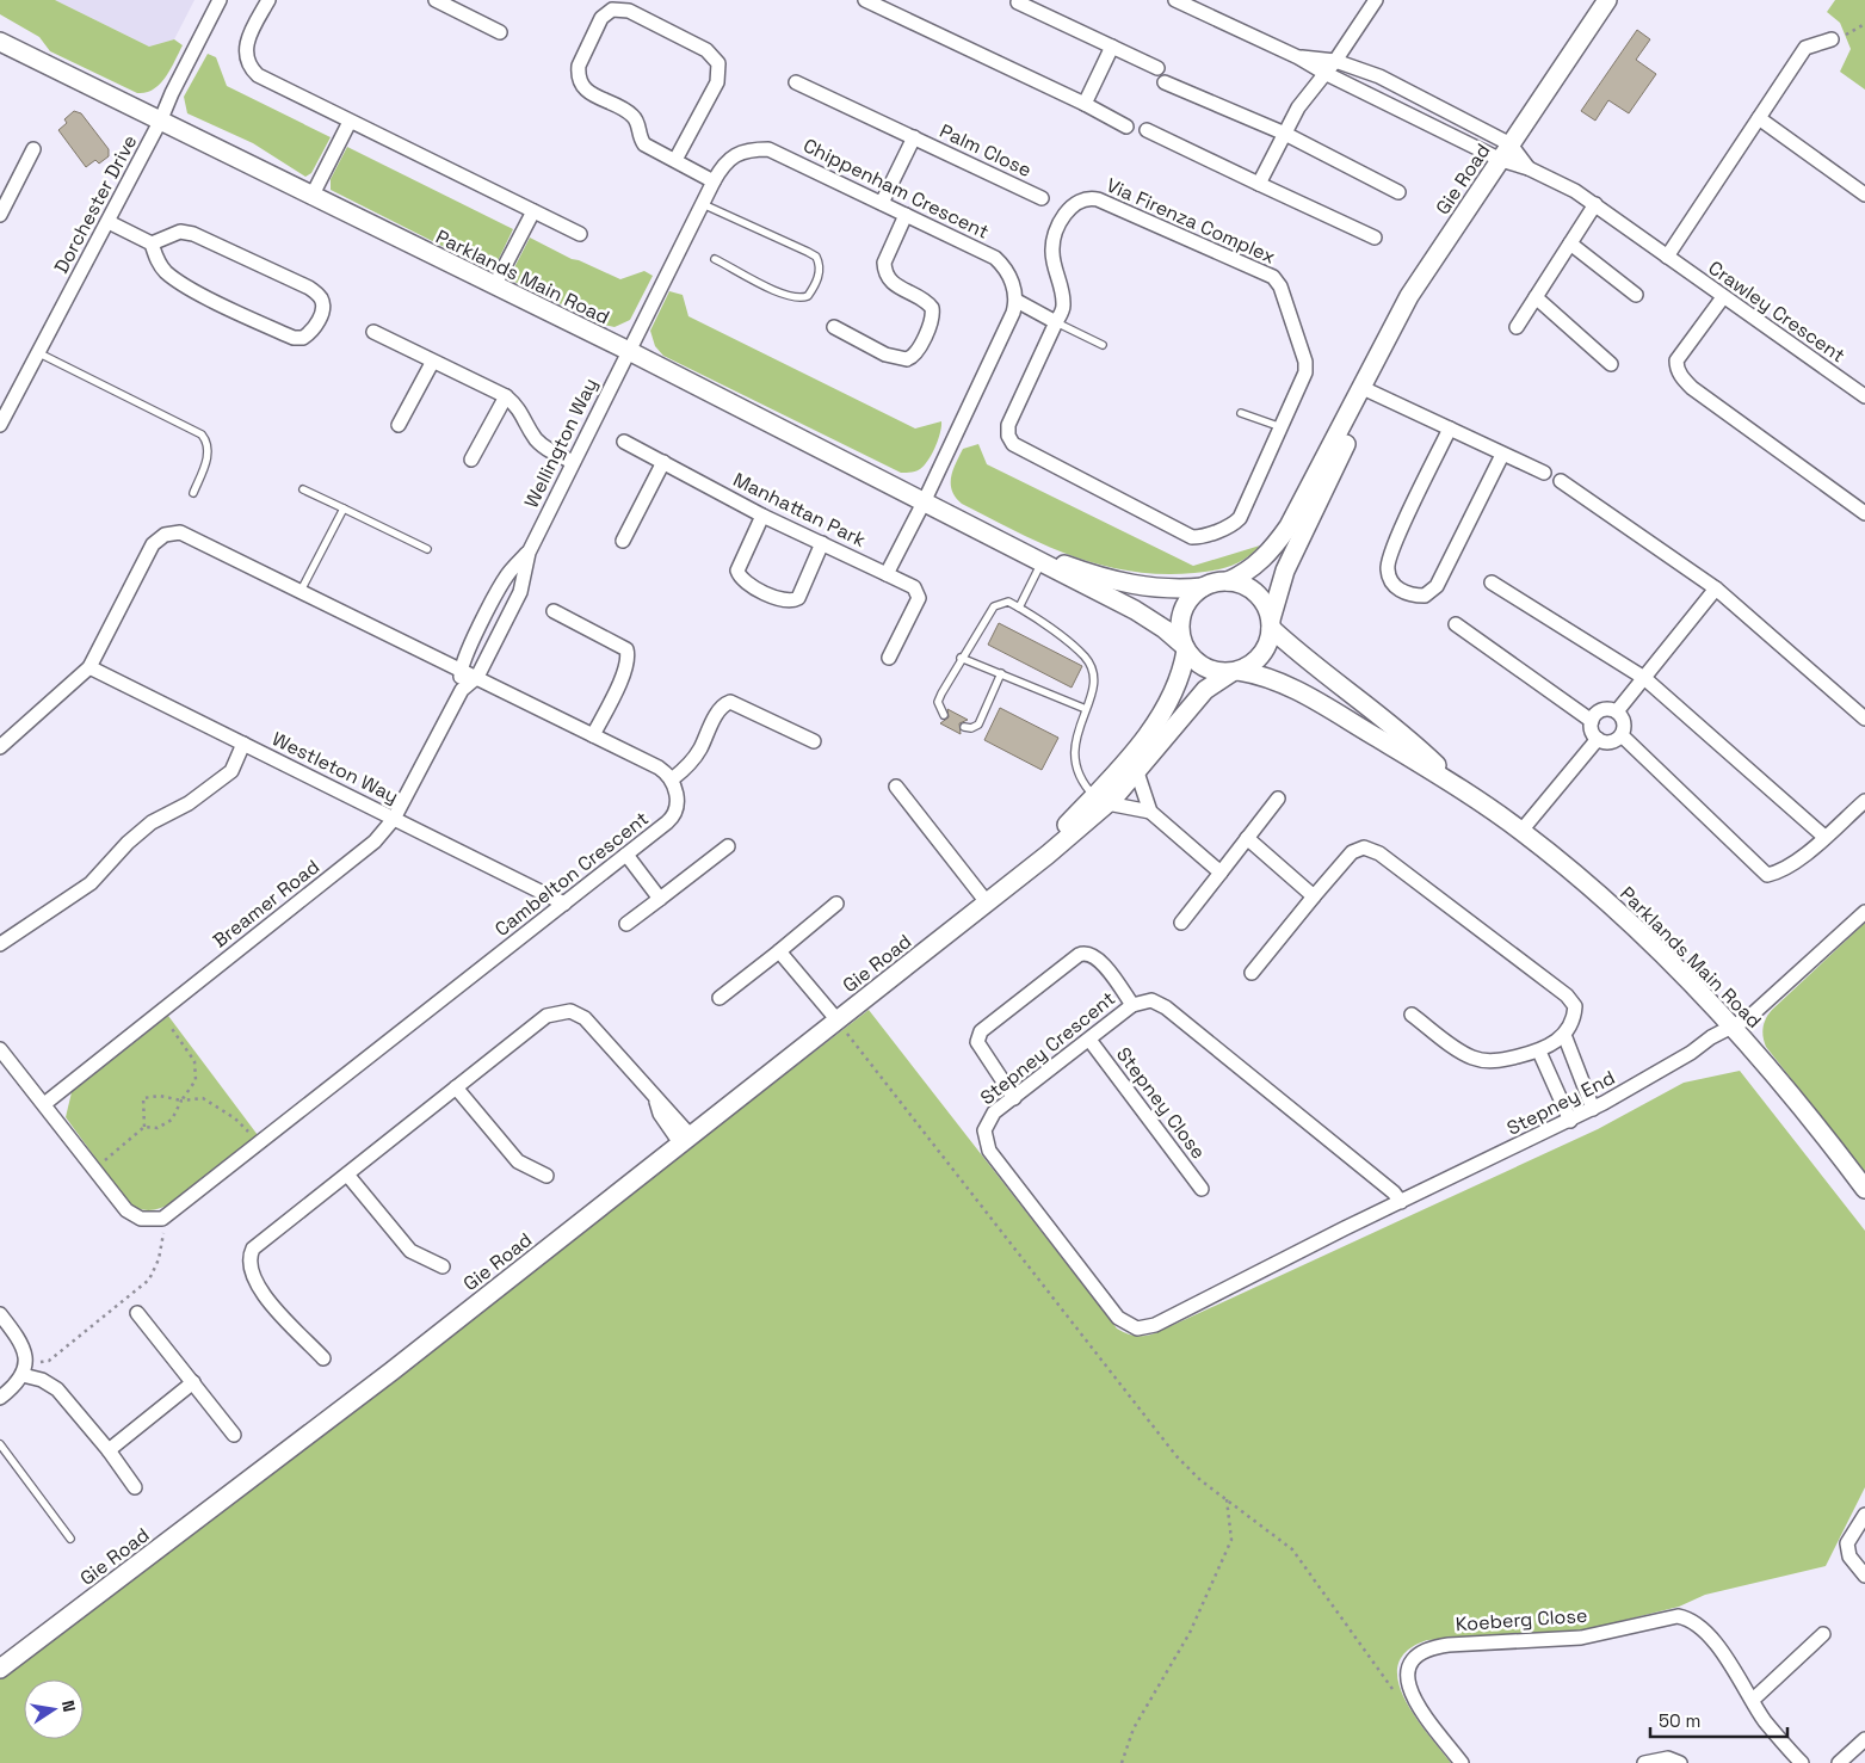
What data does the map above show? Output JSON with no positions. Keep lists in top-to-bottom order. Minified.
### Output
{"streets":{"street":["Palm Close","Gie Road","Chippenham Crescent","Dorchester Drive","Via Firenza Complex","Parklands Main Road","Crawley Crescent","Wellington Way","Manhattan Park","Westleton Way","Cambelton Crescent","Breamer Road","Stepney Crescent","Stepney Close","Stepney End","Koeberg Close"]},"crossings":[["Palm Close","Chippenham Crescent"],["Gie Road","Parklands Main Road"],["Gie Road","Crawley Crescent"],["Chippenham Crescent","Parklands Main Road"],["Chippenham Crescent","Wellington Way"],["Dorchester Drive","Parklands Main Road"],["Parklands Main Road","Wellington Way"],["Parklands Main Road","Stepney End"],["Wellington Way","Breamer Road"],["Westleton Way","Cambelton Crescent"],["Westleton Way","Breamer Road"],["Stepney Crescent","Stepney Close"],["Stepney Crescent","Stepney End"]],"scale_bar":"50 m","north":"right"}
